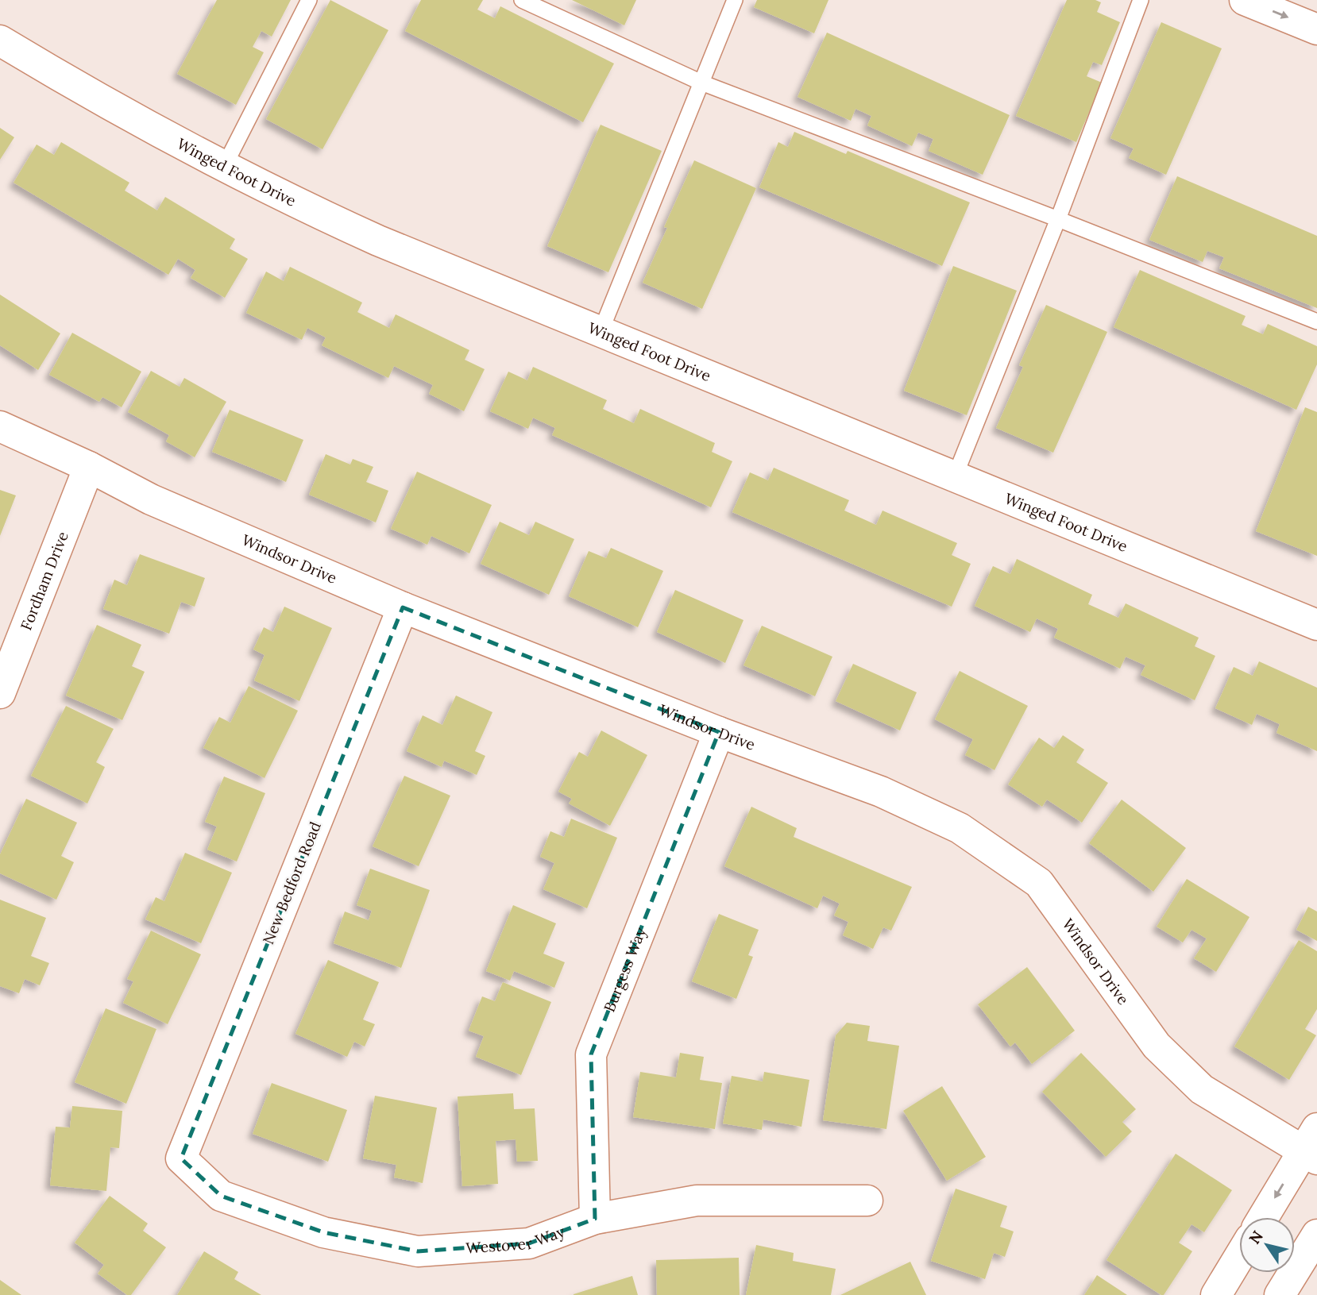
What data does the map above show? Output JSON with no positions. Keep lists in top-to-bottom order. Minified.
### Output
{"streets":{"street":["Winged Foot Drive","Windsor Drive","Fordham Drive","New Bedford Road","Burgess Way","Westover Way"]},"crossings":[["Windsor Drive","Fordham Drive"],["Windsor Drive","New Bedford Road"],["Windsor Drive","Burgess Way"],["New Bedford Road","Westover Way"],["Burgess Way","Westover Way"]],"north":"top left"}
